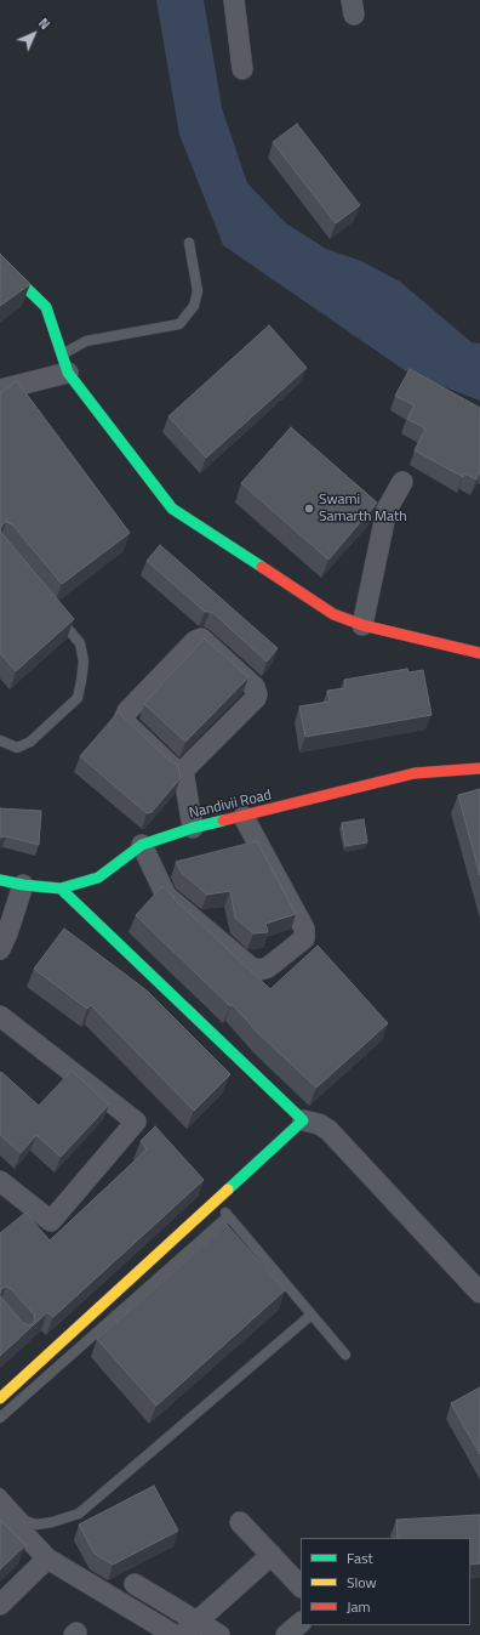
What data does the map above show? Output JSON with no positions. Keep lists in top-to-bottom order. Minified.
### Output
{"streets":{"street":["Nandivii Road"]},"places":["Swami Samarth Math"],"legend":["Fast","Slow","Jam"],"north":"top right"}
